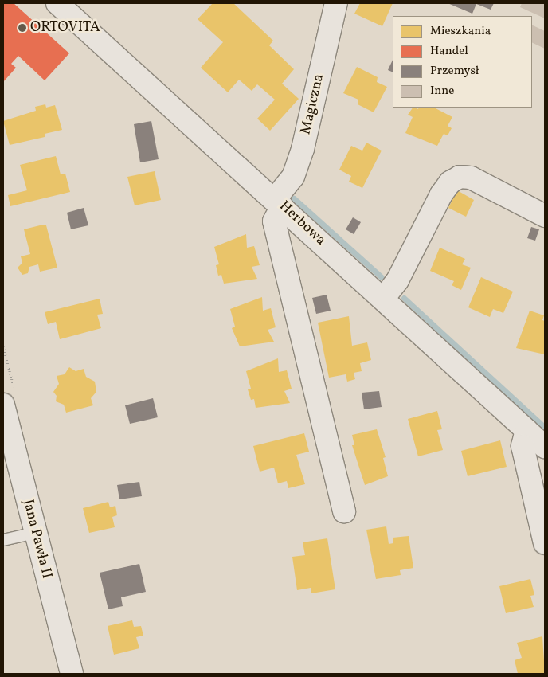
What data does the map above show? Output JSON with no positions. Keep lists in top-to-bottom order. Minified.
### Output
{"streets":{"street":["Magiczna","Herbowa","Jana Pawła II"]},"crossings":[["Magiczna","Herbowa"]],"places":["ORTOVITA"],"legend":["Mieszkania","Handel","Przemysł","Inne"]}
